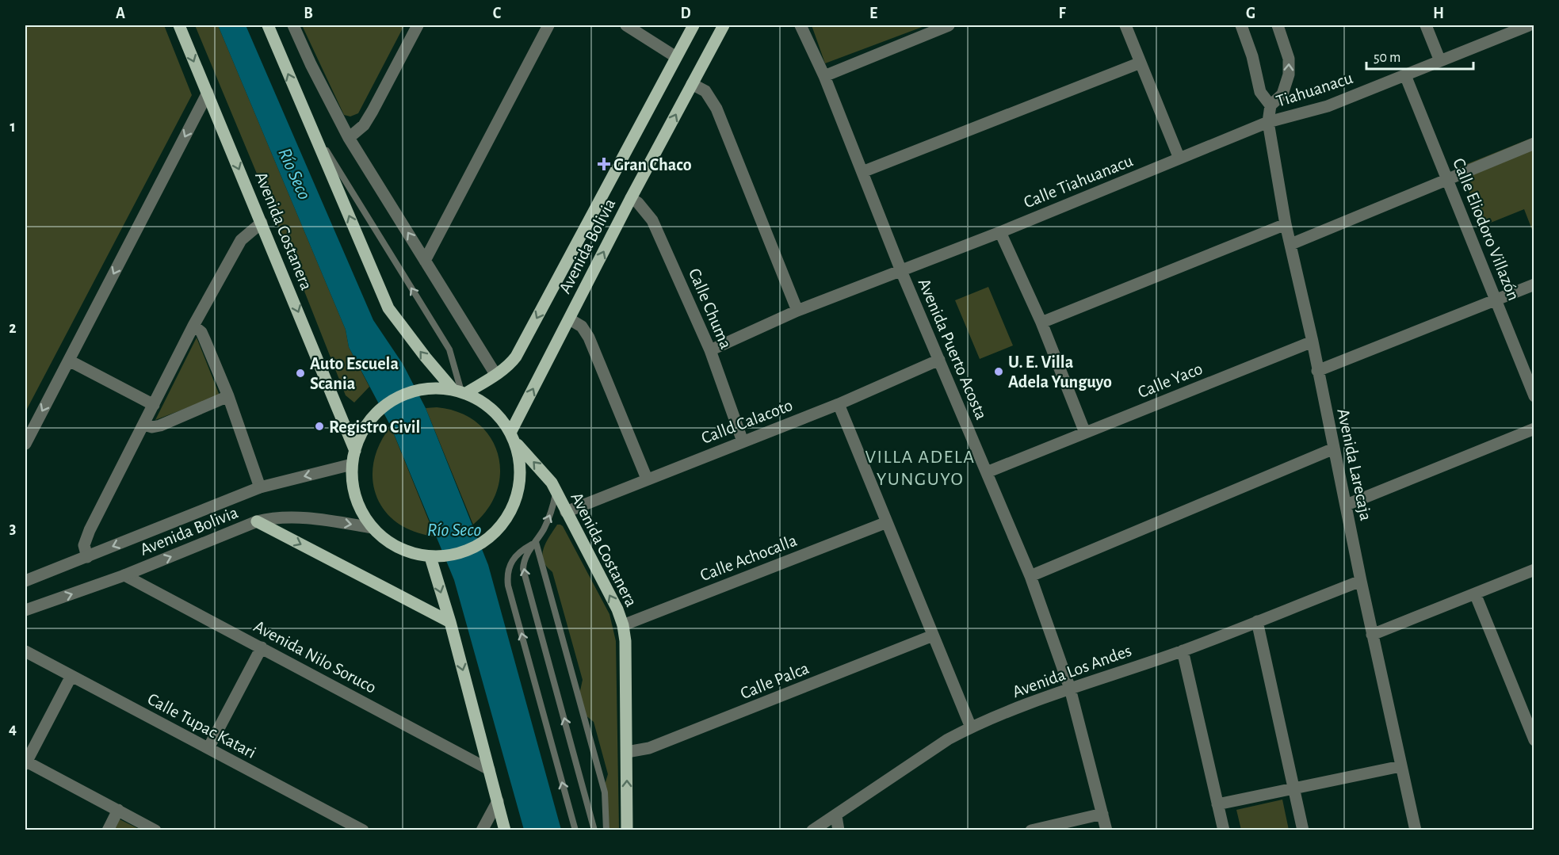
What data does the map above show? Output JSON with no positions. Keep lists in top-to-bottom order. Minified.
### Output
{"streets":{"main road":["Avenida Costanera","Avenida Bolivia"],"street":["Tiahuanacu","Calle Tiahuanacu","Calle Eliodoro Villazón","Calle Chuma","Avenida Puerto Acosta","Calle Yaco","Calld Calacoto","Avenida Larecaja","Calle Achocalla","Avenida Nilo Soruco","Avenida Los Andes","Calle Palca","Calle Tupac Katari"]},"crossings":[["Tiahuanacu","Calle Tiahuanacu"],["Tiahuanacu","Calle Eliodoro Villazón"],["Tiahuanacu","Avenida Larecaja"],["Calle Tiahuanacu","Calle Chuma"],["Calle Tiahuanacu","Avenida Puerto Acosta"],["Calle Tiahuanacu","Avenida Larecaja"],["Avenida Costanera","Avenida Bolivia"],["Avenida Costanera","Calld Calacoto"],["Avenida Costanera","Calle Achocalla"],["Avenida Costanera","Calle Palca"],["Avenida Bolivia","Calle Chuma"],["Avenida Bolivia","Avenida Nilo Soruco"],["Calle Chuma","Calld Calacoto"],["Avenida Puerto Acosta","Calle Yaco"],["Avenida Puerto Acosta","Calld Calacoto"],["Avenida Puerto Acosta","Avenida Los Andes"],["Calle Yaco","Avenida Larecaja"],["Avenida Larecaja","Avenida Los Andes"]],"districts":["VILLA ADELA YUNGUYO"],"water":["Río Seco"],"places":{"health":["Gran Chaco"],"other":["U. E. Villa Adela Yunguyo","Auto Escuela Scania","Registro Civil"]},"scale_bar":"50 m","grid":{"columns":["A","B","C","D","E","F","G","H"],"rows":["1","2","3","4"]}}
